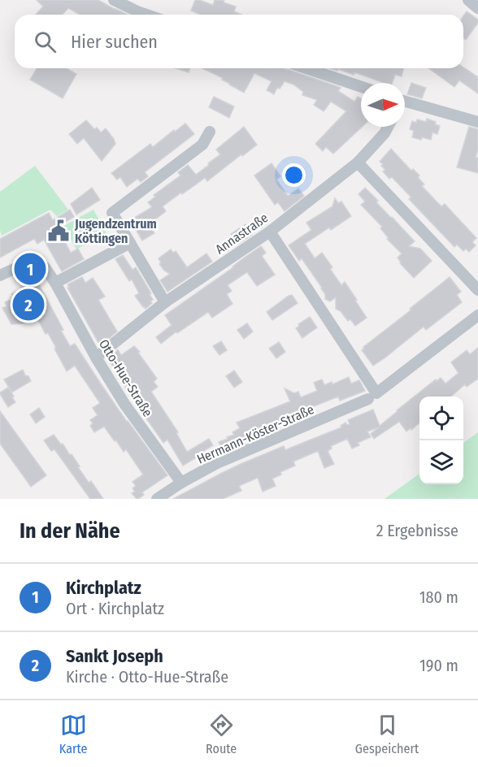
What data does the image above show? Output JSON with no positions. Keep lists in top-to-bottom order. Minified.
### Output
{"streets":{"street":["Annastraße","Otto-Hue-Straße","Hermann-Köster-Straße"]},"crossings":[["Annastraße","Otto-Hue-Straße"],["Otto-Hue-Straße","Hermann-Köster-Straße"]],"places":{"public building":["Jugendzentrum Köttingen"]},"north":"right","page":{"search":"Hier suchen","pins":["1","2"],"heading":["In der Nähe","2 Ergebnisse"],"list":[{"mark":"1","name":"Kirchplatz","note":"Ort · Kirchplatz","value":"180 m"},{"mark":"2","name":"Sankt Joseph","note":"Kirche · Otto-Hue-Straße","value":"190 m"}],"nav":["Karte","Route","Gespeichert"]}}
